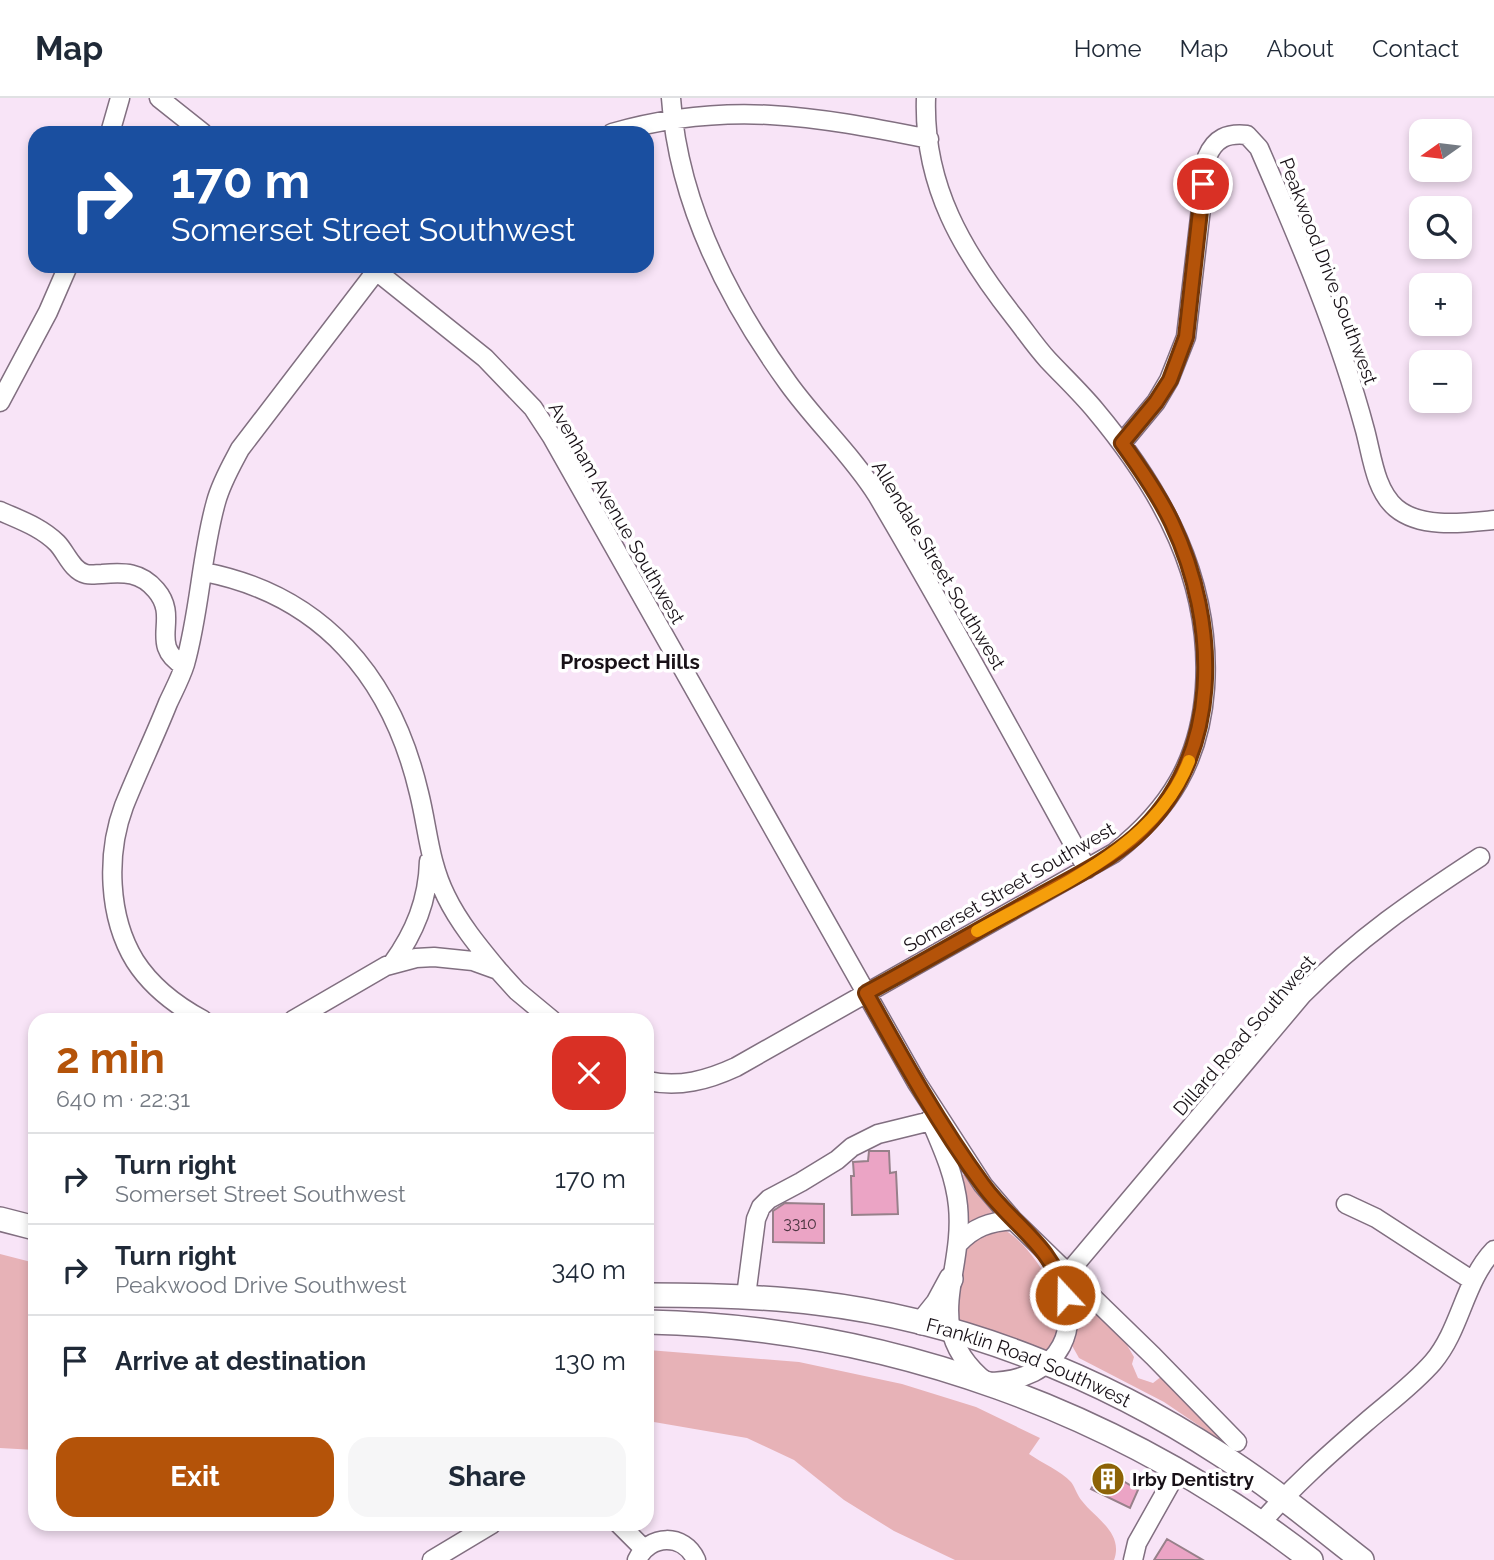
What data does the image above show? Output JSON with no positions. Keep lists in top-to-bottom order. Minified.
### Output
{"streets":{"main road":["Franklin Road Southwest"],"street":["Peakwood Drive Southwest","Avenham Avenue Southwest","Allendale Street Southwest","Somerset Street Southwest","Dillard Road Southwest"]},"crossings":[["Peakwood Drive Southwest","Somerset Street Southwest"],["Avenham Avenue Southwest","Somerset Street Southwest"],["Avenham Avenue Southwest","Dillard Road Southwest"],["Avenham Avenue Southwest","Franklin Road Southwest"],["Allendale Street Southwest","Somerset Street Southwest"]],"districts":["Prospect Hills"],"places":{"building":["Irby Dentistry"]},"house_numbers":["3310"],"north":"left","page":{"header":"Map","nav":["Home","Map","About","Contact"],"map_buttons":["+","−"],"turn":["170 m","Somerset Street Southwest"],"heading":["2 min","640 m · 22:31"],"list":[{"name":"Turn right","note":"Somerset Street Southwest","value":"170 m"},{"name":"Turn right","note":"Peakwood Drive Southwest","value":"340 m"},{"name":"Arrive at destination","value":"130 m"}],"buttons":["Exit","Share"]}}
